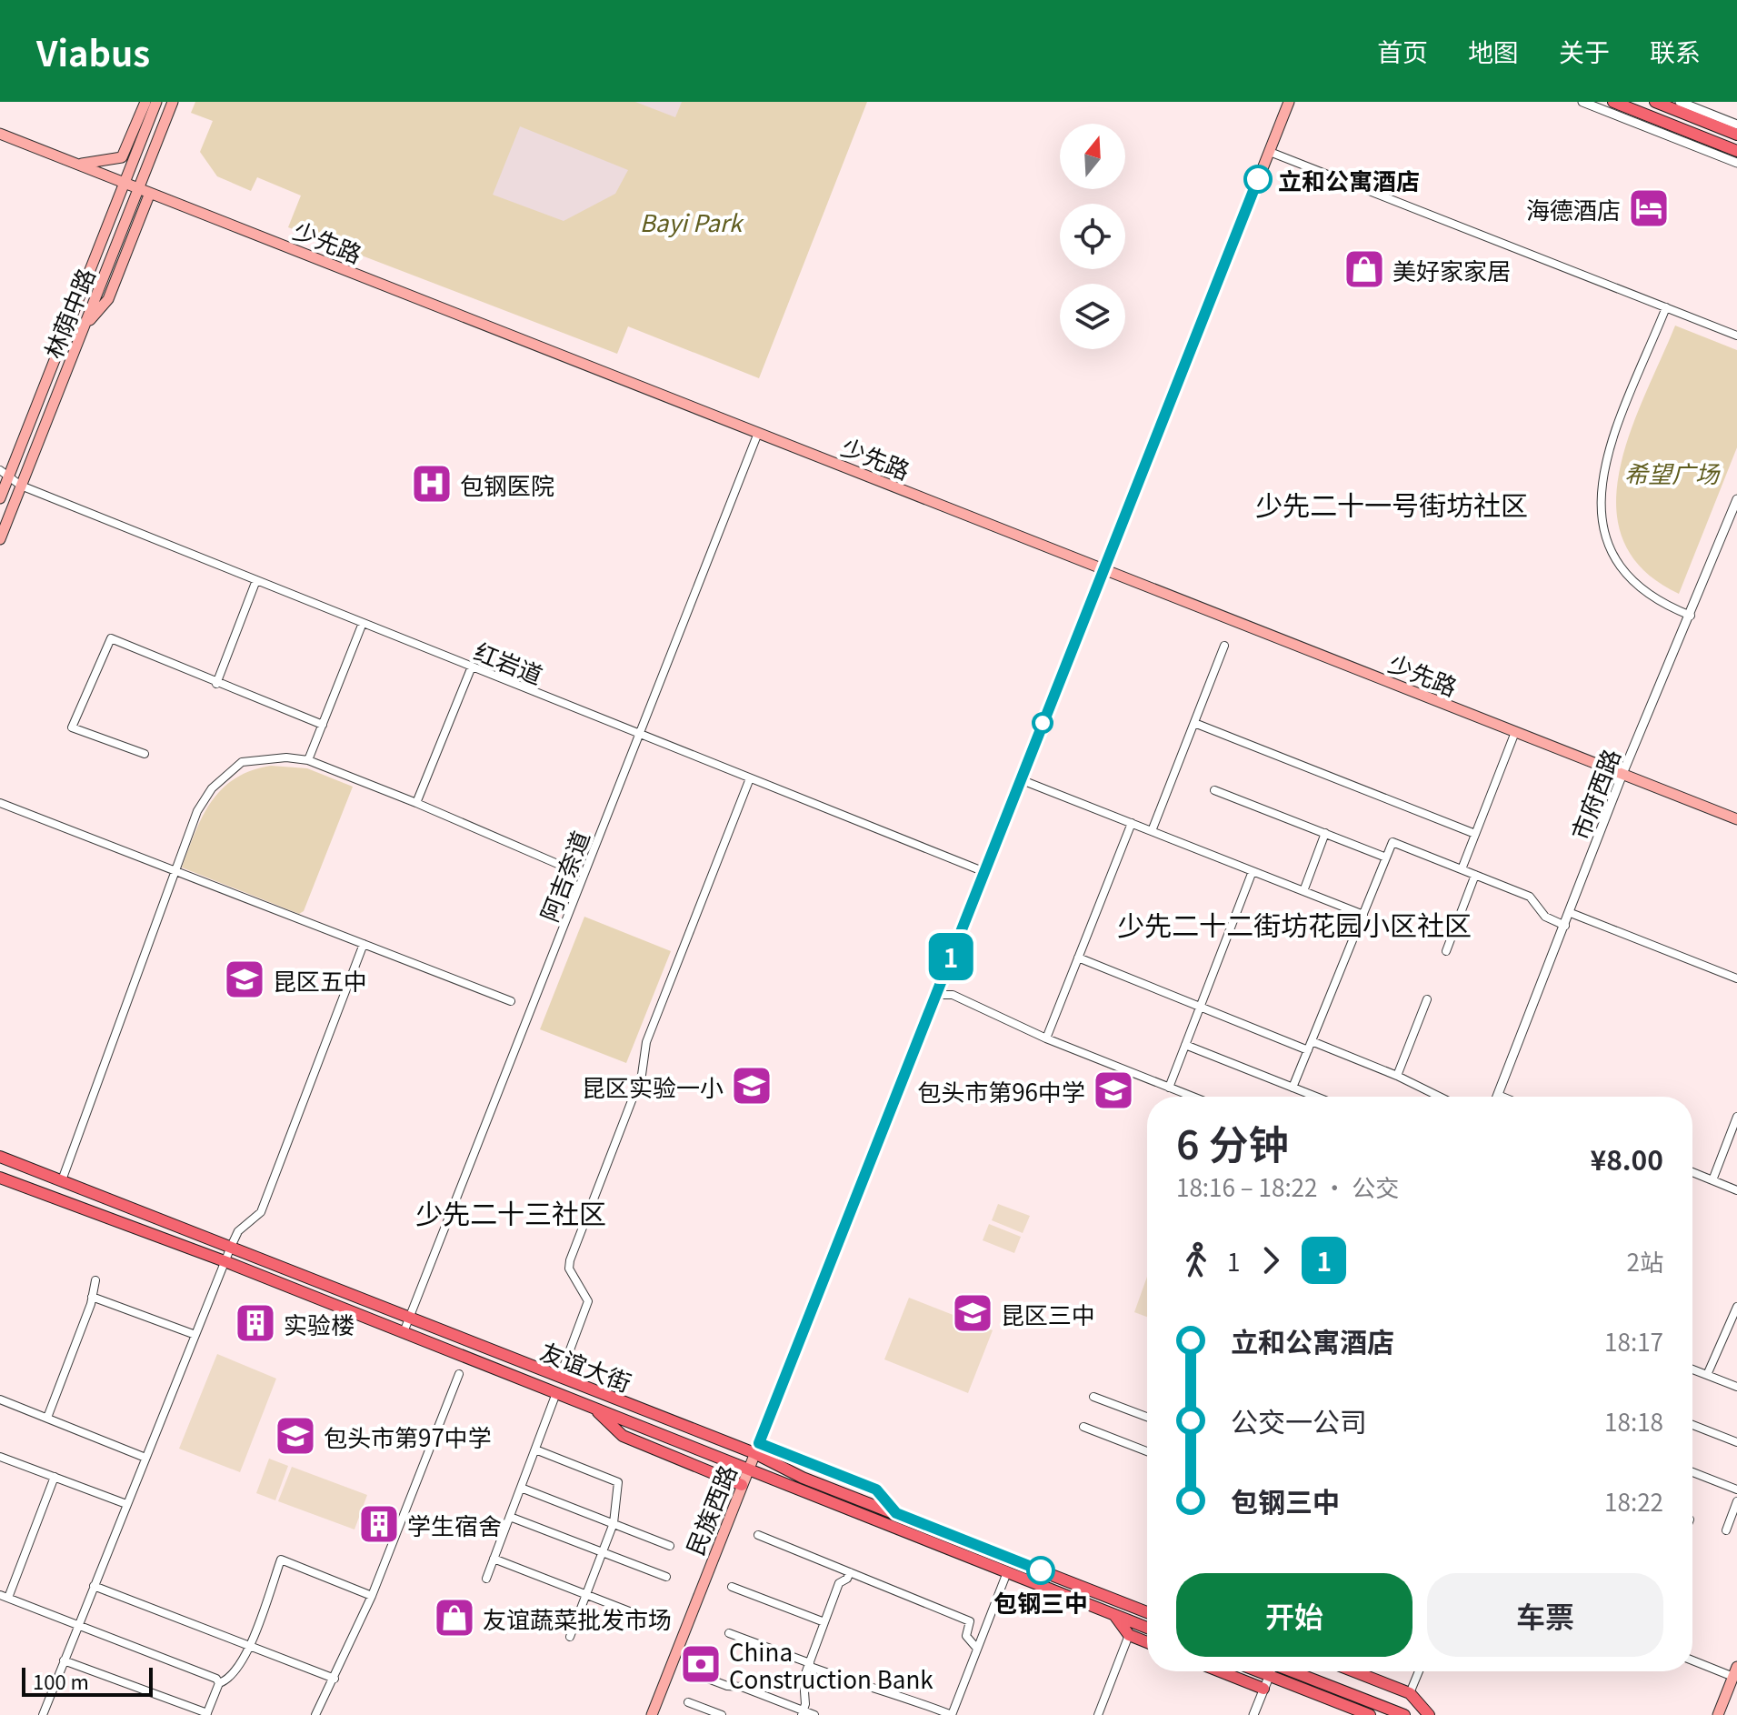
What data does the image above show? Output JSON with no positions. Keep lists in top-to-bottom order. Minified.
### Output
{"streets":{"main road":["少先路","林荫中路","友谊大街","民族西路"],"street":["红岩道","市府西路","阿吉奈道"]},"crossings":[["少先路","林荫中路"],["少先路","市府西路"],["少先路","阿吉奈道"],["少先路","民族西路"],["林荫中路","红岩道"],["红岩道","阿吉奈道"],["红岩道","民族西路"],["阿吉奈道","友谊大街"],["友谊大街","民族西路"]],"districts":["少先二十一号街坊社区","少先二十二街坊花园小区社区","少先二十三社区"],"parks":["Bayi Park","希望广场"],"places":{"other":["立和公寓酒店","包钢三中"],"hotel":["海德酒店"],"shop":["美好家家居","友谊蔬菜批发市场"],"hospital":["包钢医院"],"school or university":["昆区五中","昆区实验一小","包头市第96中学","昆区三中","包头市第97中学"],"building":["实验楼","学生宿舍"],"bank":["China Construction Bank"]},"lines":["bus line 1"],"scale_bar":"100 m","north":"top","page":{"header":"Viabus","nav":["首页","地图","关于","联系"],"on_map":"1","heading":["6 分钟","18:16 – 18:22 · 公交","¥8.00"],"legs":["1","1","2站"],"list":[{"name":"立和公寓酒店","value":"18:17"},{"name":"公交一公司","value":"18:18"},{"name":"包钢三中","value":"18:22"}],"buttons":["开始","车票"],"scale":"100 m"}}
